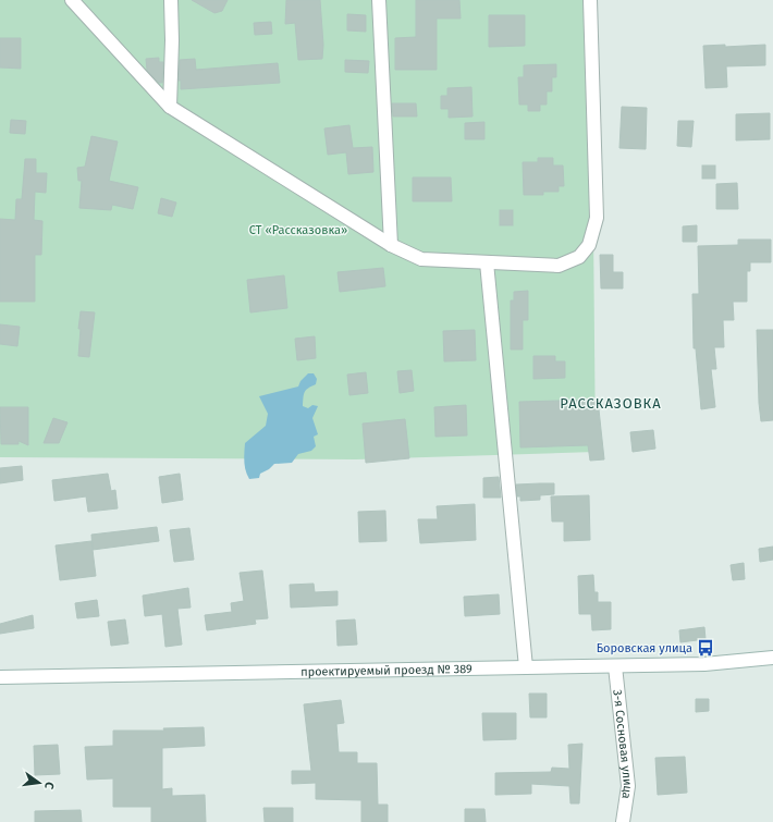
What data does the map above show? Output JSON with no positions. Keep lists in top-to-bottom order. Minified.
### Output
{"streets":{"street":["проектируемый проезд № 389","3-я Сосновая улица"]},"crossings":[["проектируемый проезд № 389","3-я Сосновая улица"]],"districts":["РАССКАЗОВКА"],"parks":["СТ «Рассказовка»"],"places":{"bus stop":["Боровская улица"]},"north":"right"}
